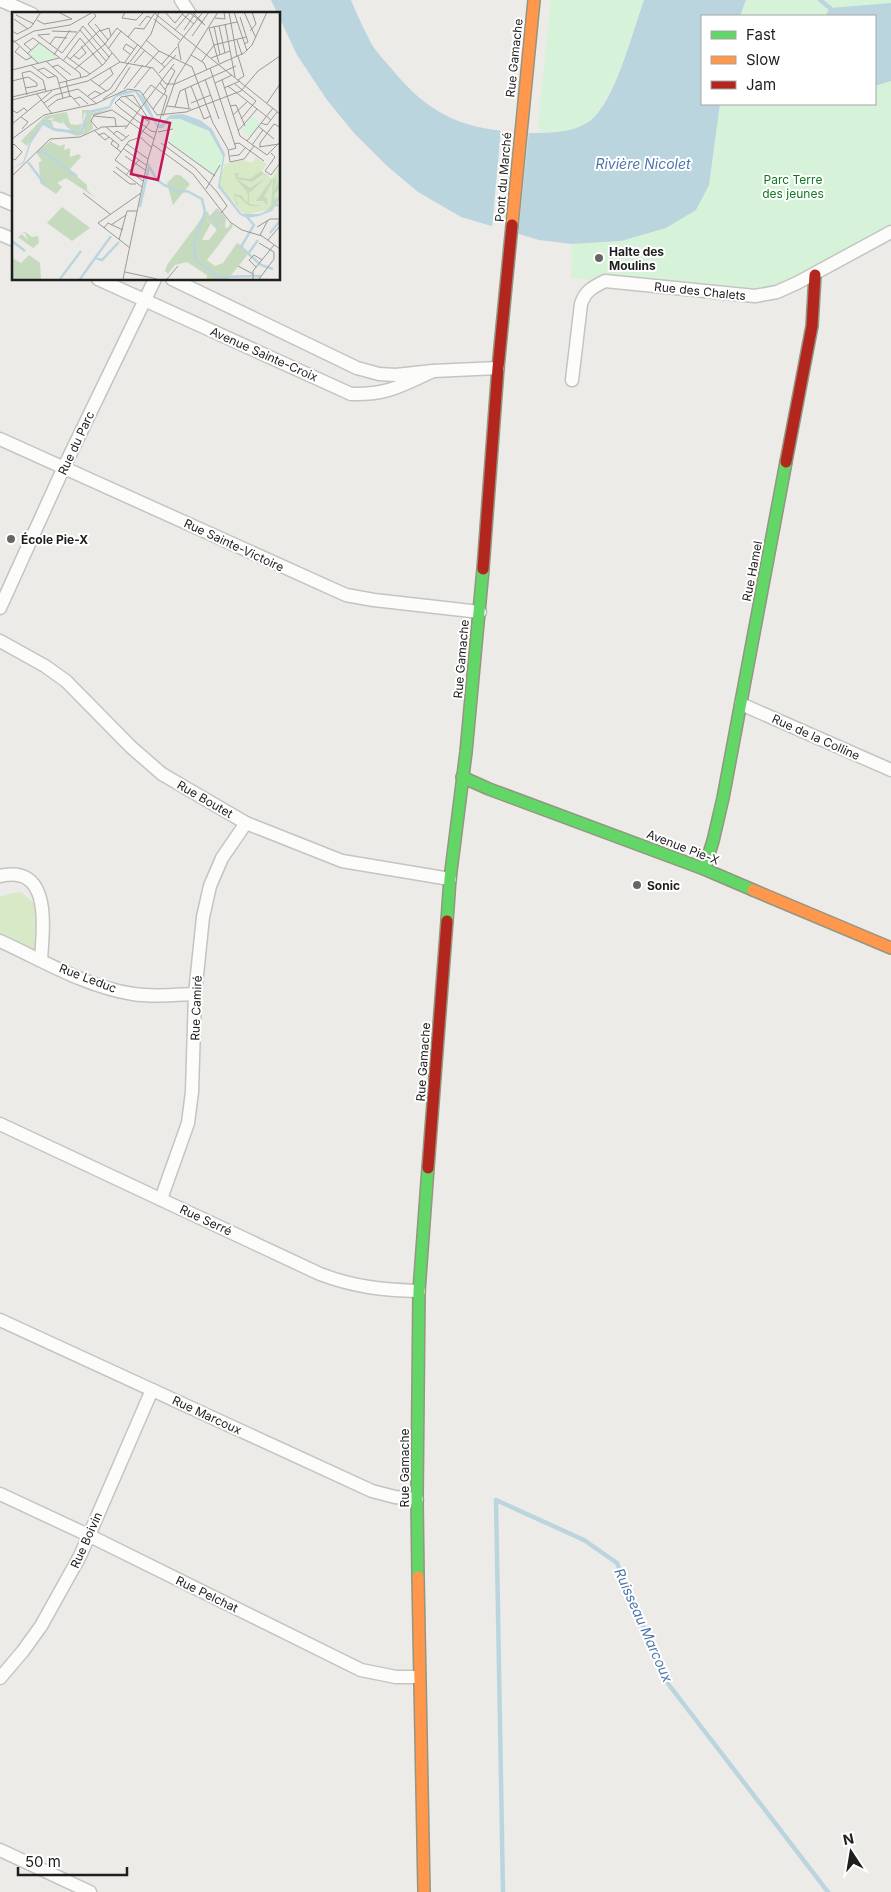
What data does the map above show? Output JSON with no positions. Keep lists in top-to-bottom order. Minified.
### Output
{"streets":{"street":["Rue Gamache","Pont du Marché","Rue des Chalets","Avenue Sainte-Croix","Rue du Parc","Rue Sainte-Victoire","Rue Hamel","Rue de la Colline","Rue Boutet","Avenue Pie-X","Rue Leduc","Rue Camiré","Rue Serré","Rue Marcoux","Rue Boivin","Rue Pelchat"]},"crossings":[["Rue Gamache","Pont du Marché"],["Rue Gamache","Avenue Sainte-Croix"],["Rue Gamache","Rue Sainte-Victoire"],["Rue Gamache","Rue Boutet"],["Rue Gamache","Avenue Pie-X"],["Rue Gamache","Rue Serré"],["Rue Gamache","Rue Marcoux"],["Rue Gamache","Rue Pelchat"],["Rue des Chalets","Rue Hamel"],["Avenue Sainte-Croix","Rue du Parc"],["Rue du Parc","Rue Sainte-Victoire"],["Rue Hamel","Rue de la Colline"],["Rue Hamel","Avenue Pie-X"],["Rue Boutet","Rue Camiré"],["Rue Leduc","Rue Camiré"],["Rue Camiré","Rue Serré"],["Rue Marcoux","Rue Boivin"],["Rue Boivin","Rue Pelchat"]],"water":["Rivière Nicolet","Ruisseau Marcoux"],"parks":["Parc Terre des jeunes"],"places":["Halte des Moulins","École Pie-X","Sonic"],"legend":["Fast","Slow","Jam"],"scale_bar":"50 m","north":"top"}
